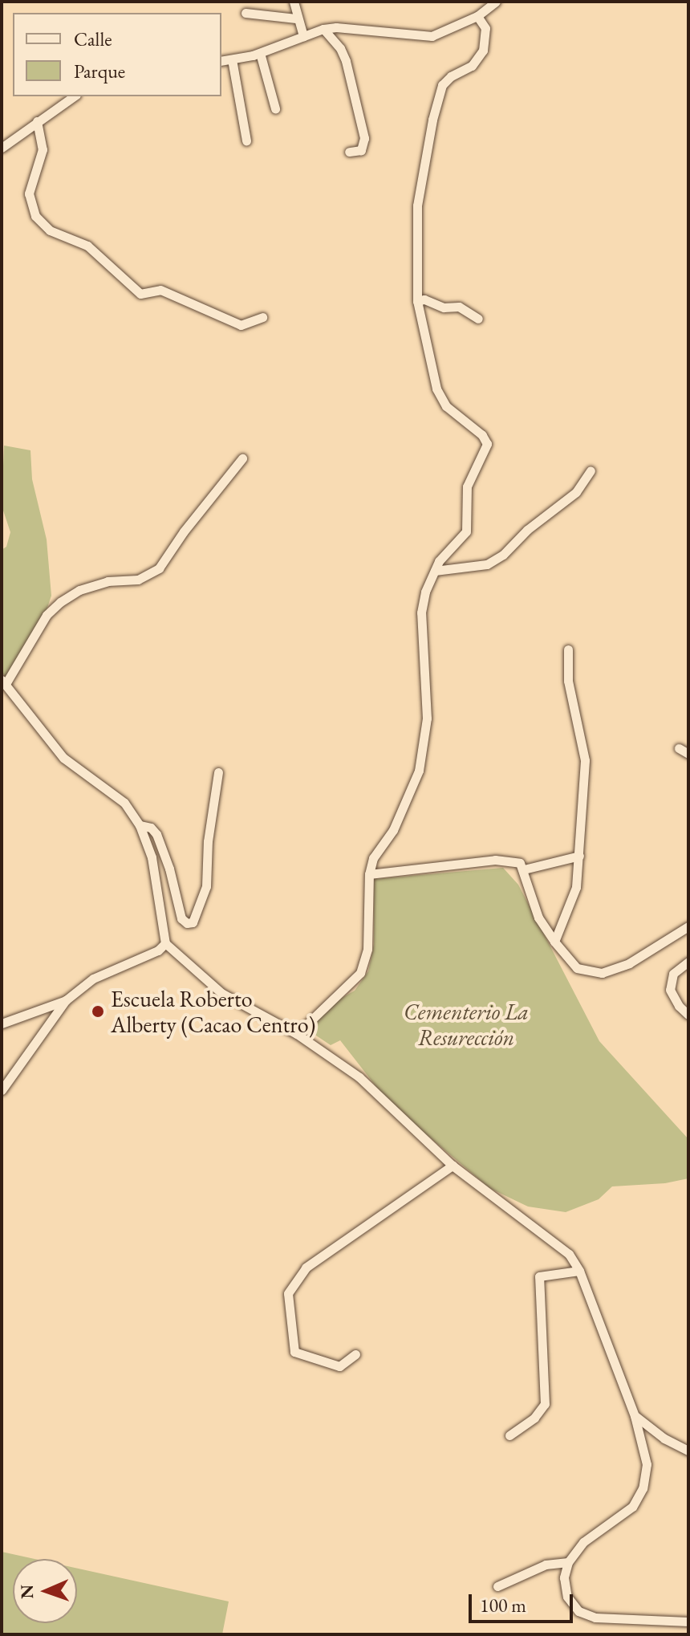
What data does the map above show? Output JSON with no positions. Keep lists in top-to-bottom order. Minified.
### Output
{"parks":["Cementerio La Resurección"],"places":["Escuela Roberto Alberty (Cacao Centro)"],"legend":["Calle","Parque"],"scale_bar":"100 m","north":"left"}
